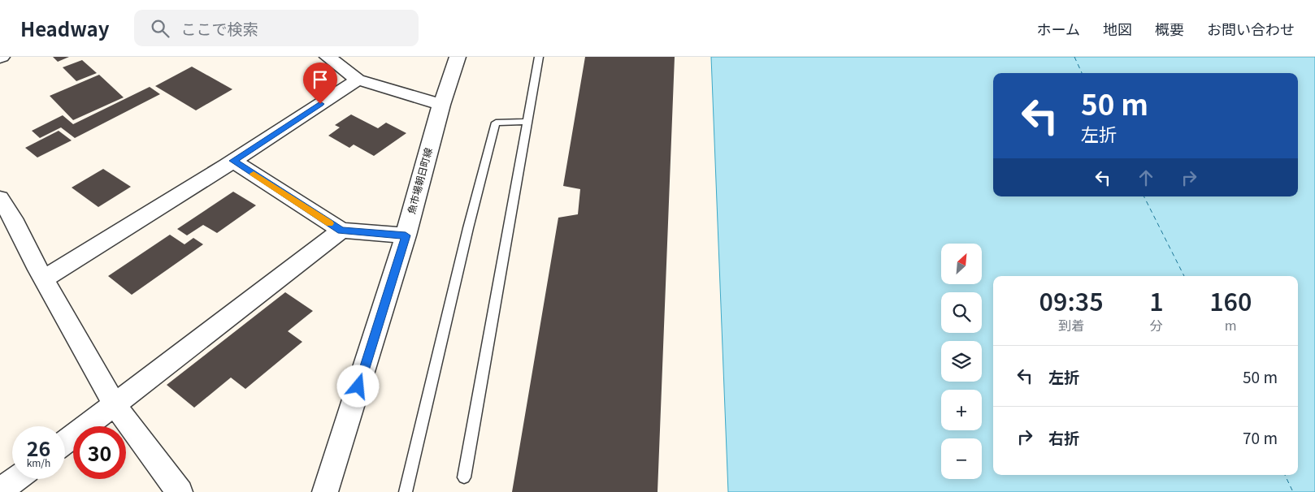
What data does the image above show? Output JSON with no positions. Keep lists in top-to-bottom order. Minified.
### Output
{"streets":{"street":["魚市場朝日町線"]},"north":"top right","page":{"header":"Headway","search":"ここで検索","nav":["ホーム","地図","概要","お問い合わせ"],"turn":["50 m","左折"],"map_buttons":["+","−"],"eta":["09:35","到着","1","分","160","m"],"list":[{"name":"左折","value":"50 m"},{"name":"右折","value":"70 m"}],"speed":"26 km/h","limit":"30"}}
